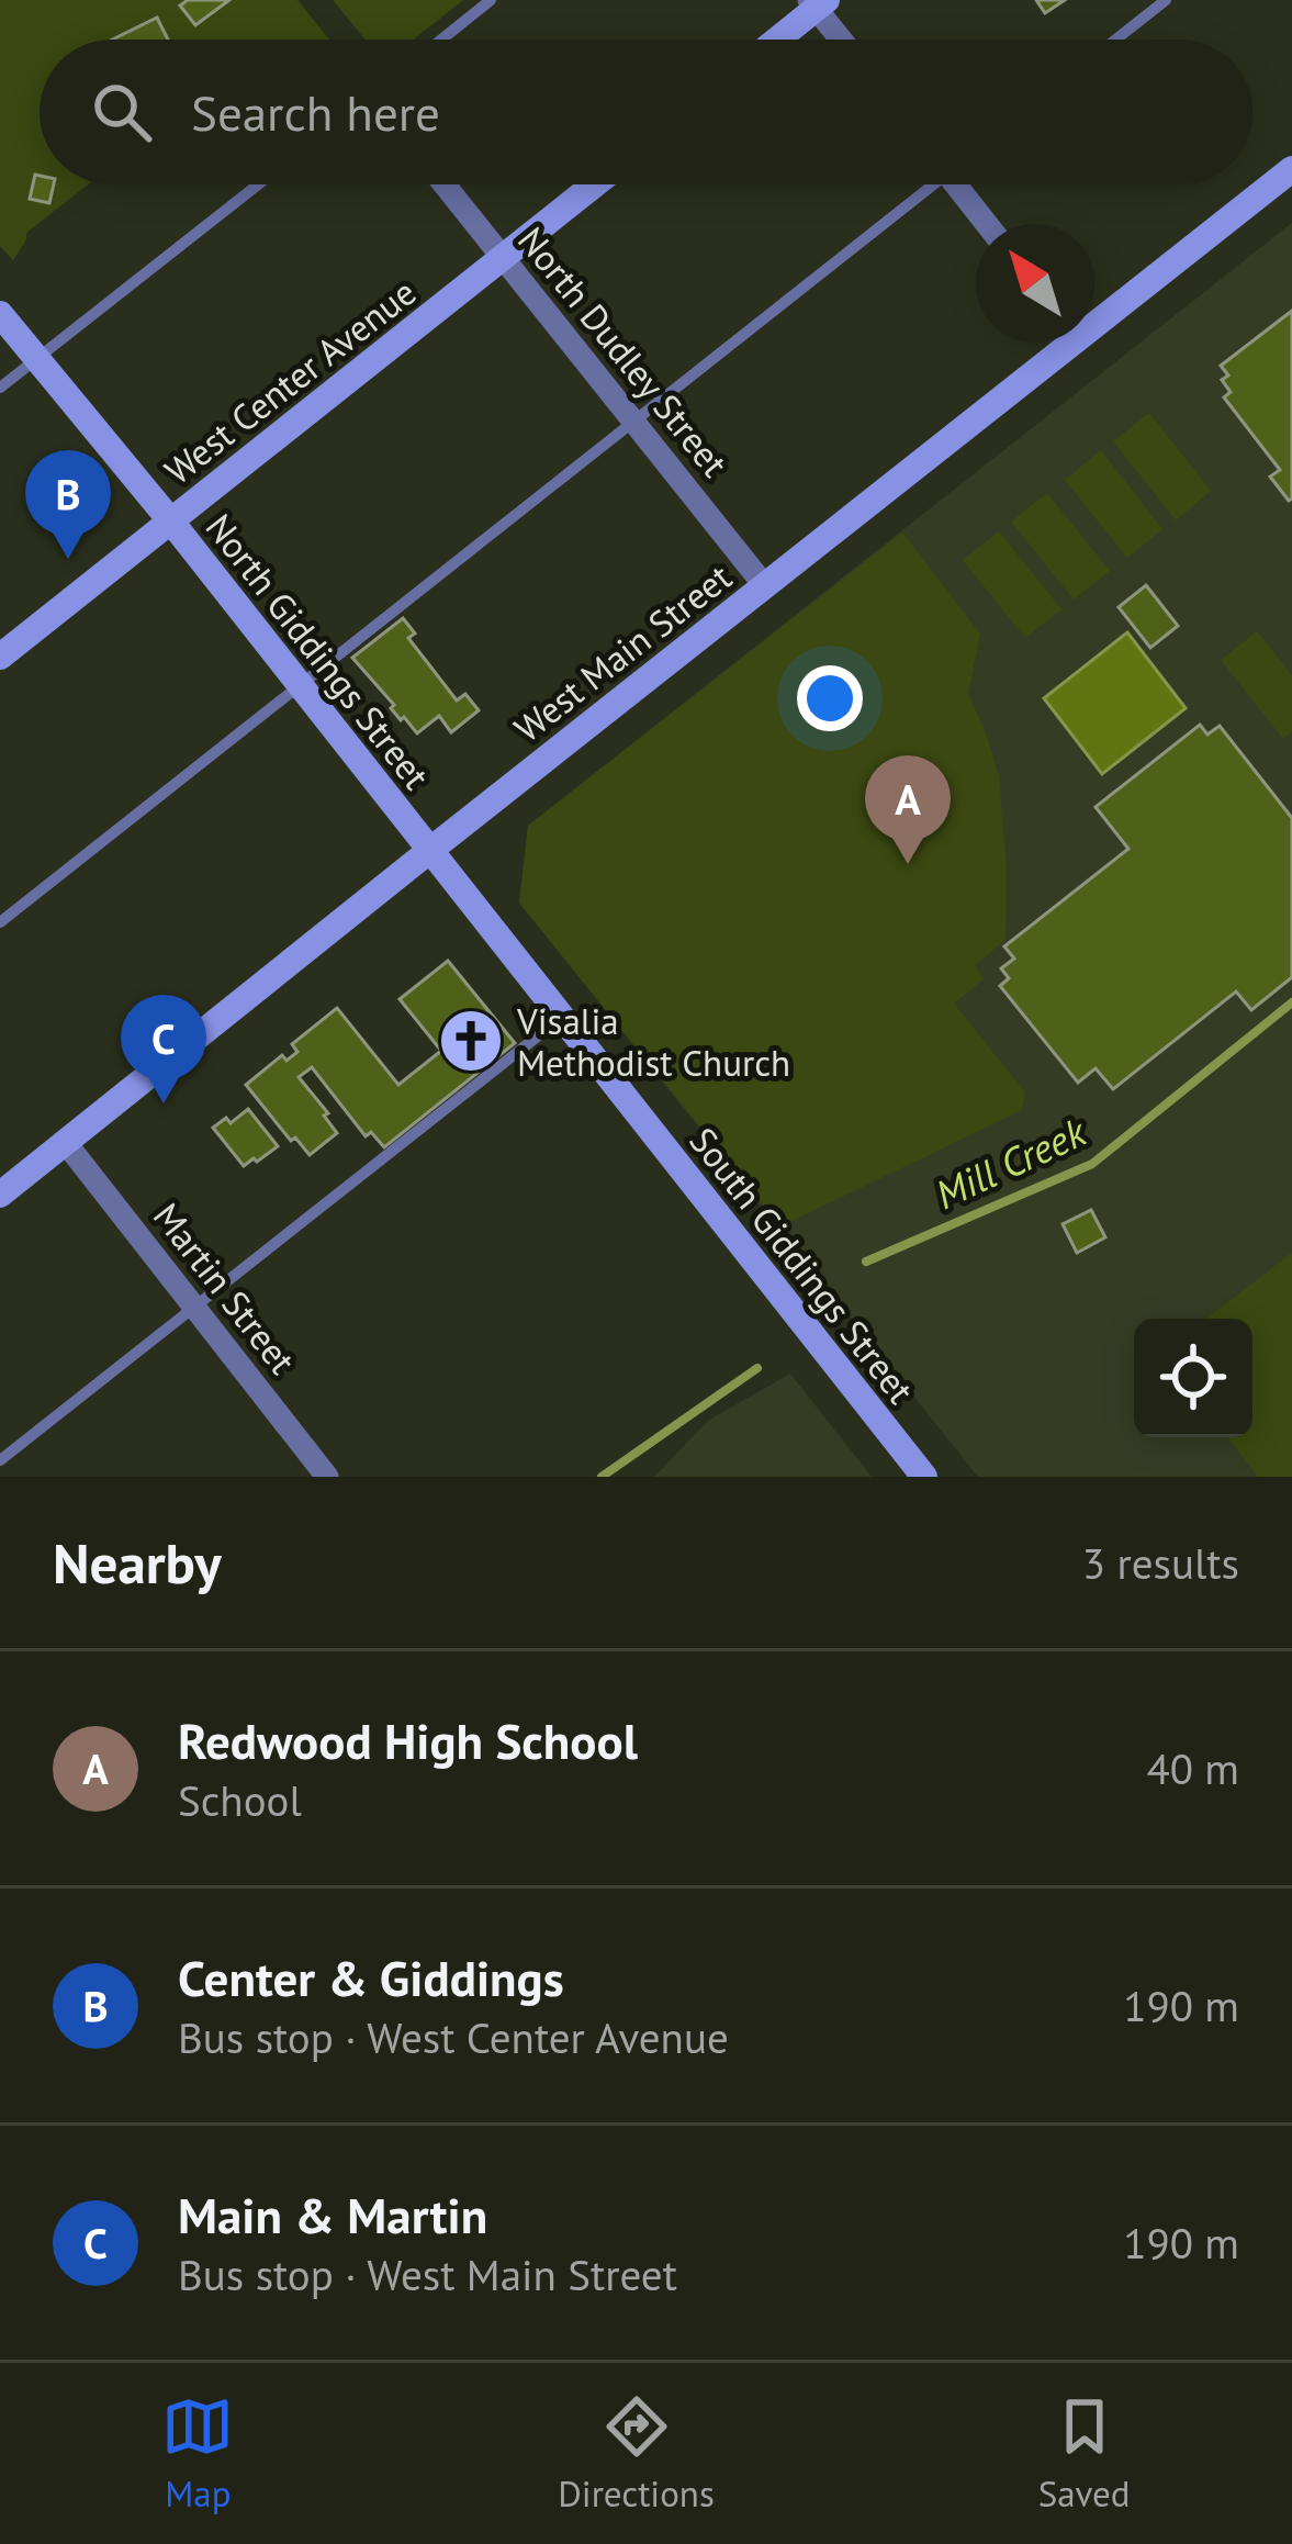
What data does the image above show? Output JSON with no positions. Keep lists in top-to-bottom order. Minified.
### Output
{"streets":{"street":["North Dudley Street","West Center Avenue","North Giddings Street","West Main Street","South Giddings Street","Martin Street"]},"crossings":[["North Dudley Street","West Center Avenue"],["North Dudley Street","West Main Street"],["West Center Avenue","North Giddings Street"],["North Giddings Street","West Main Street"],["North Giddings Street","South Giddings Street"],["West Main Street","South Giddings Street"],["West Main Street","Martin Street"]],"water":["Mill Creek"],"places":{"church":["Visalia Methodist Church"]},"north":"top left","page":{"search":"Search here","pins":["B","A","C"],"heading":["Nearby","3 results"],"list":[{"mark":"A","name":"Redwood High School","note":"School","value":"40 m"},{"mark":"B","name":"Center & Giddings","note":"Bus stop · West Center Avenue","value":"190 m"},{"mark":"C","name":"Main & Martin","note":"Bus stop · West Main Street","value":"190 m"}],"nav":["Map","Directions","Saved"]}}
